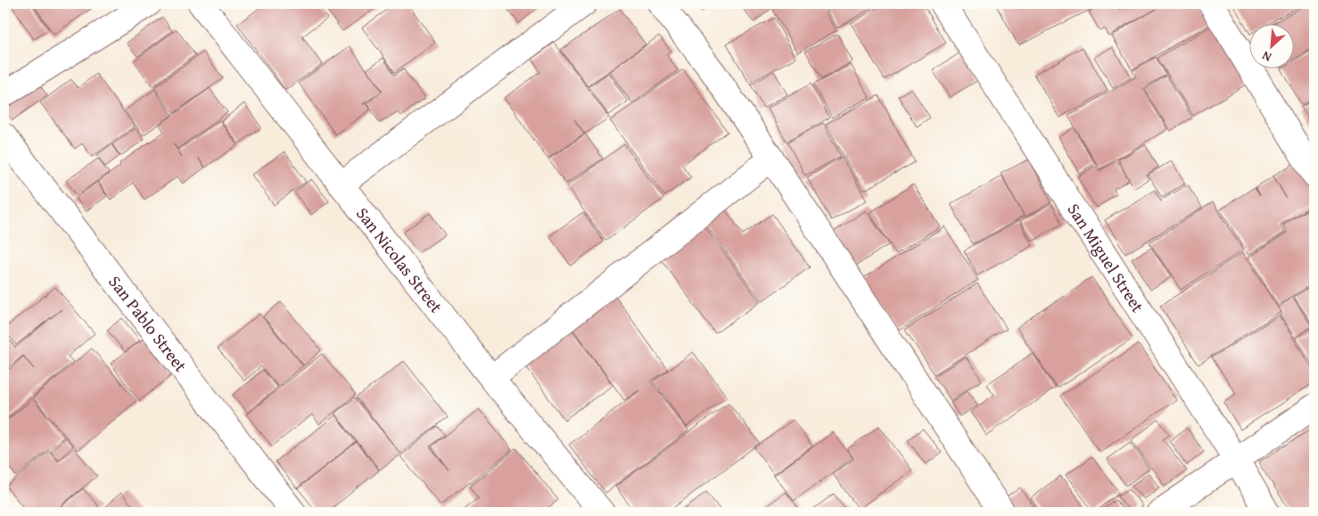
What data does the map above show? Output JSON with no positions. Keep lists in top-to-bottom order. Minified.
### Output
{"streets":{"street":["San Miguel Street","San Nicolas Street","San Pablo Street"]},"north":"bottom left"}
